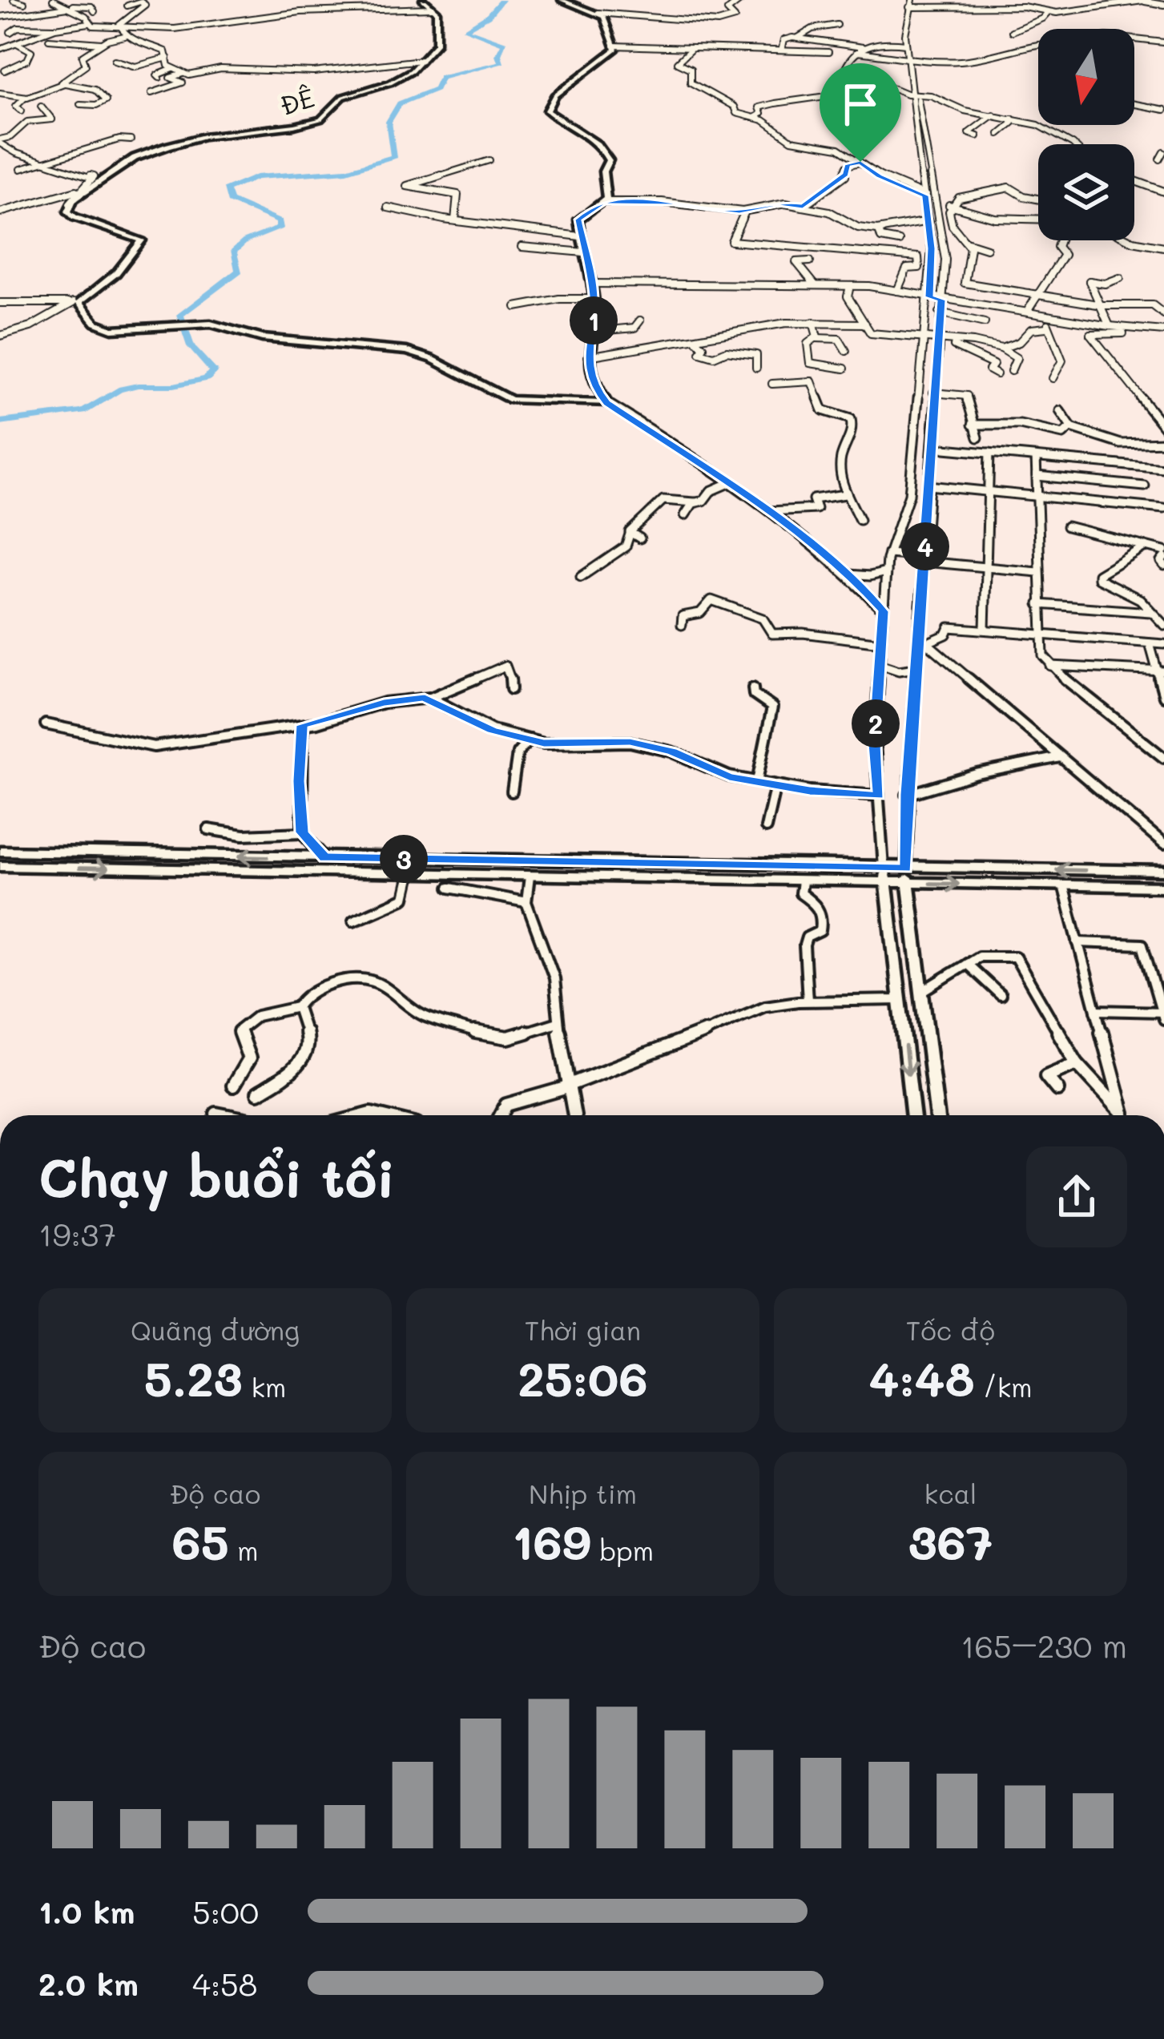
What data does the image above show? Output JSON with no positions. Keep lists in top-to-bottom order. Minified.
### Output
{"streets":{"main road":["ĐÊ"]},"north":"bottom","page":{"pins":["1","4","2","3"],"heading":["Chạy buổi tối","19:37"],"stats":[["Quãng đường","5.23 km"],["Thời gian","25:06"],["Tốc độ","4:48 /km"],["Độ cao","65 m"],["Nhịp tim","169 bpm"],["kcal","367"]],"chart":["Độ cao","165–230 m"],"list":[{"name":"1.0 km","note":"5:00"},{"name":"2.0 km","note":"4:58"}]}}
